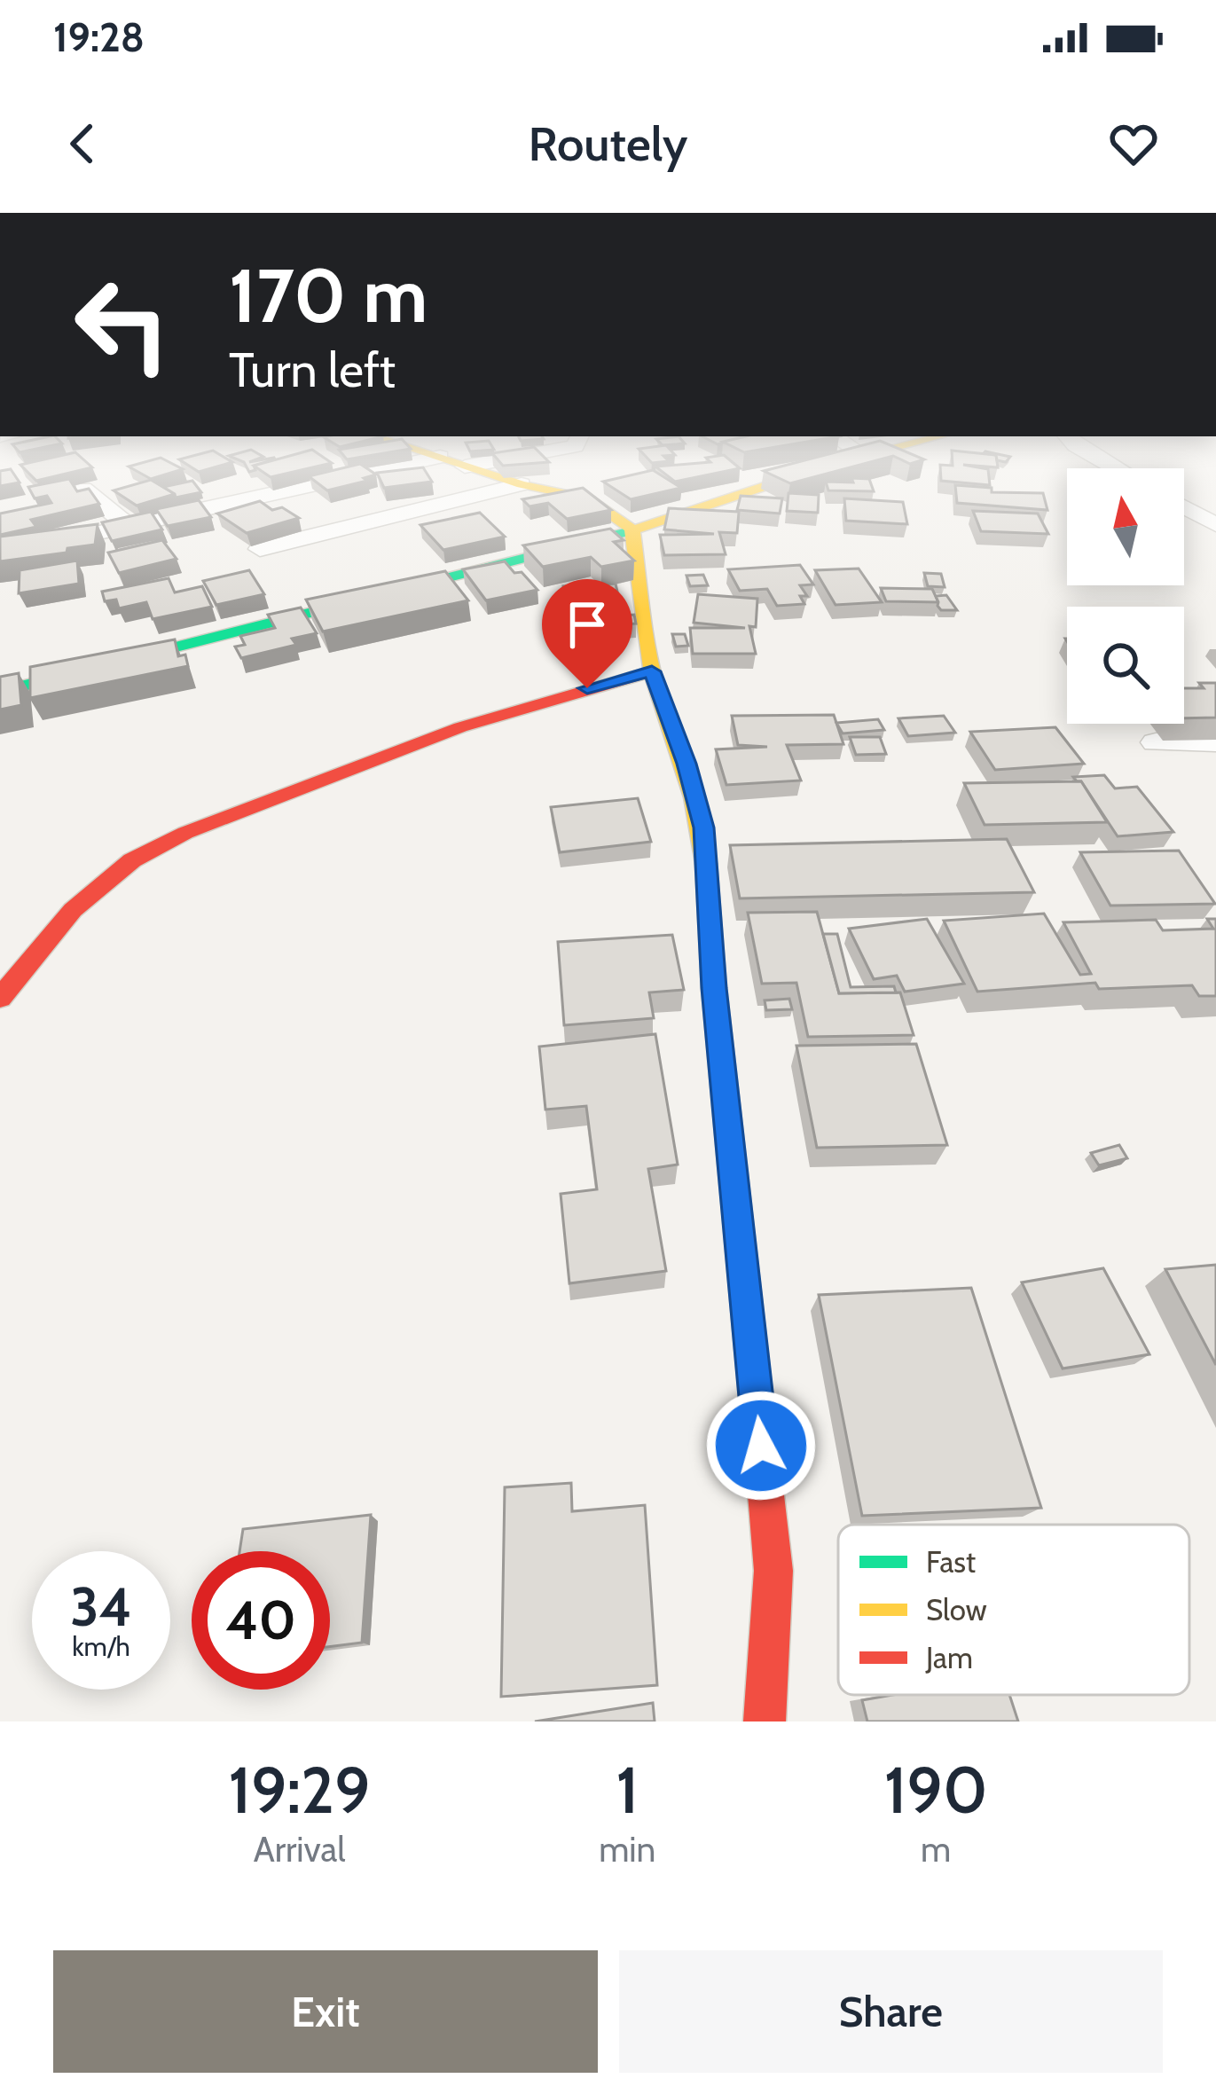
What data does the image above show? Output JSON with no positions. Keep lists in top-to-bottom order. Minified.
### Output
{"legend":["Fast","Slow","Jam"],"north":"top","page":{"status":"19:28","header":"Routely","turn":["170 m","Turn left"],"speed":"34 km/h","limit":"40","eta":["19:29","Arrival","1","min","190","m"],"buttons":["Exit","Share"]}}
